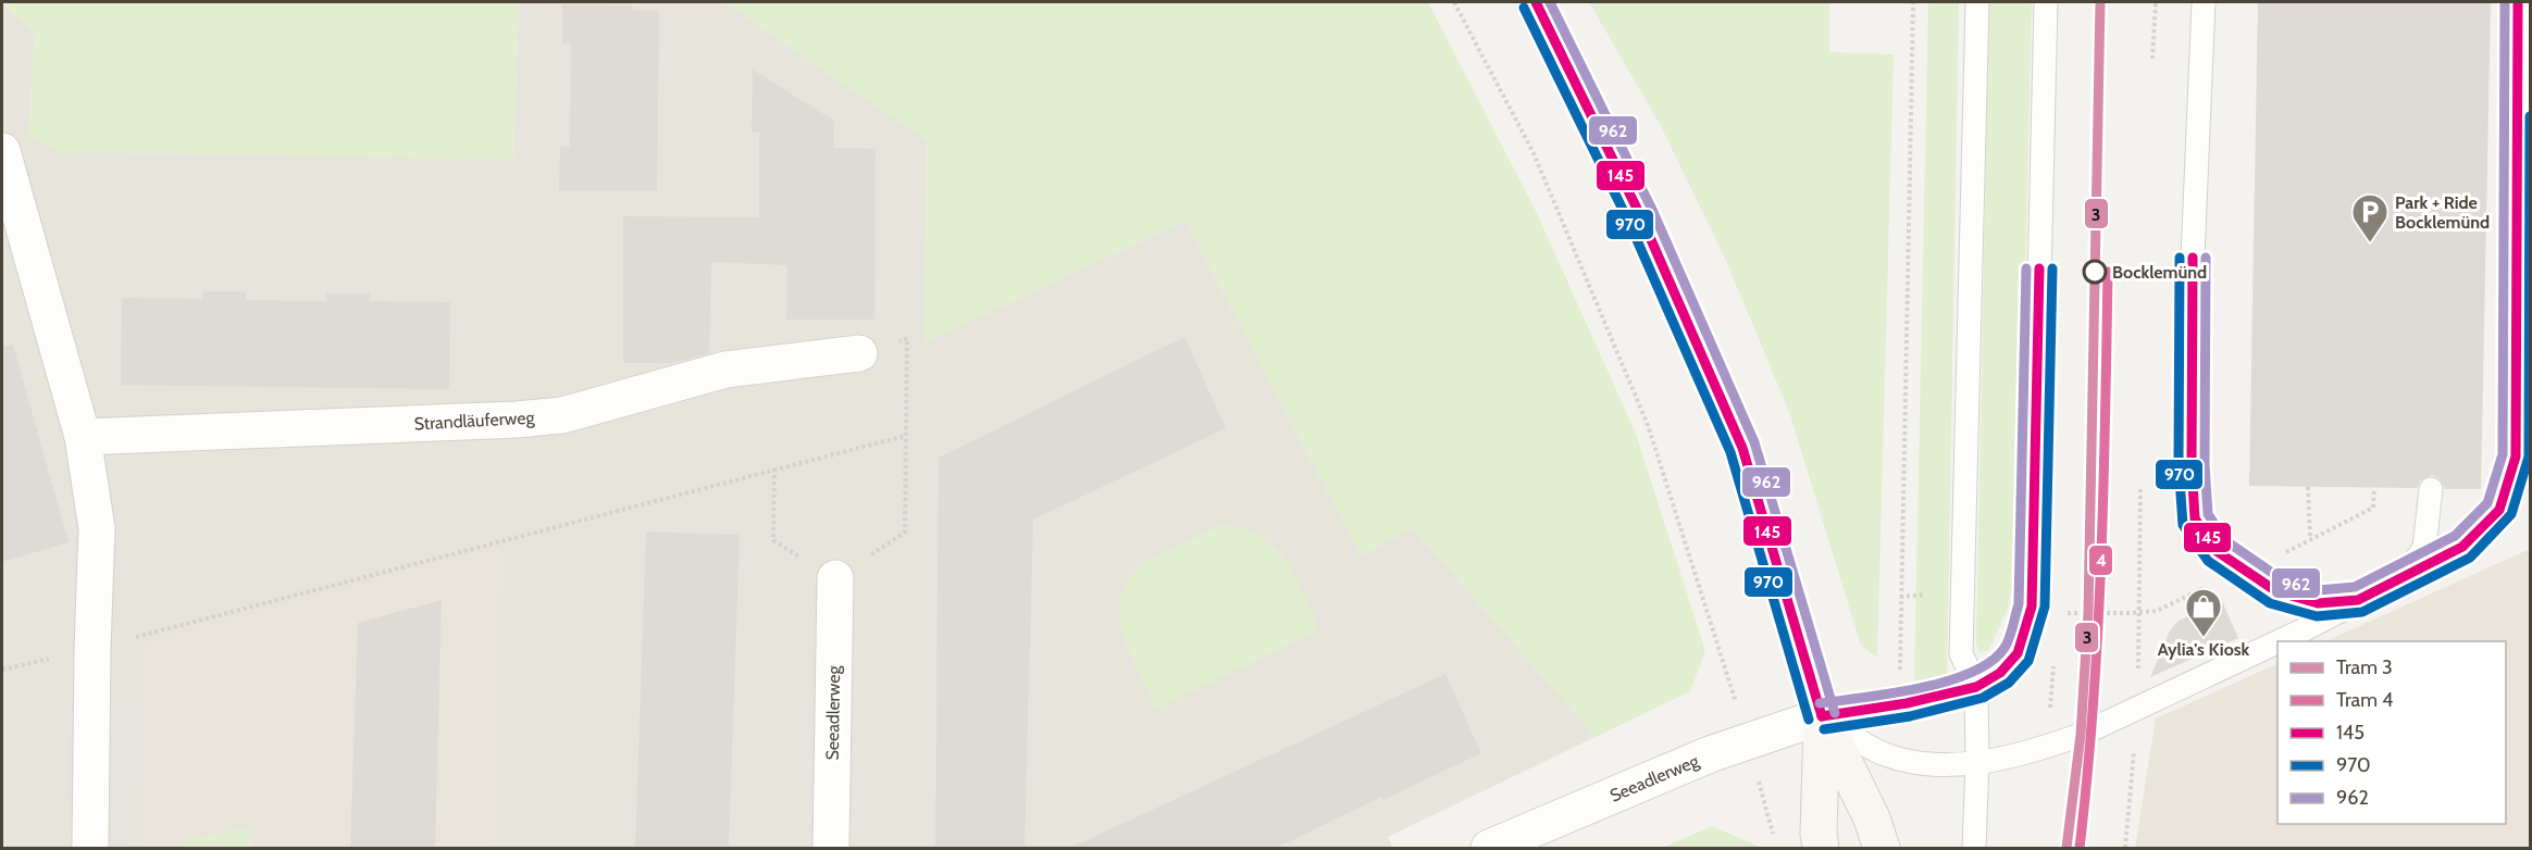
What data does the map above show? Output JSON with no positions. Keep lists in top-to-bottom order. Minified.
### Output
{"streets":{"street":["Strandläuferweg","Seeadlerweg"]},"places":{"parking":["Park + Ride Bocklemünd"],"other":["Bocklemünd"],"shop":["Aylia's Kiosk"]},"lines":["tram line 3","transit line 145","transit line 962","transit line 970","tram line 4"],"legend":["Tram 3","Tram 4","145","970","962"]}
